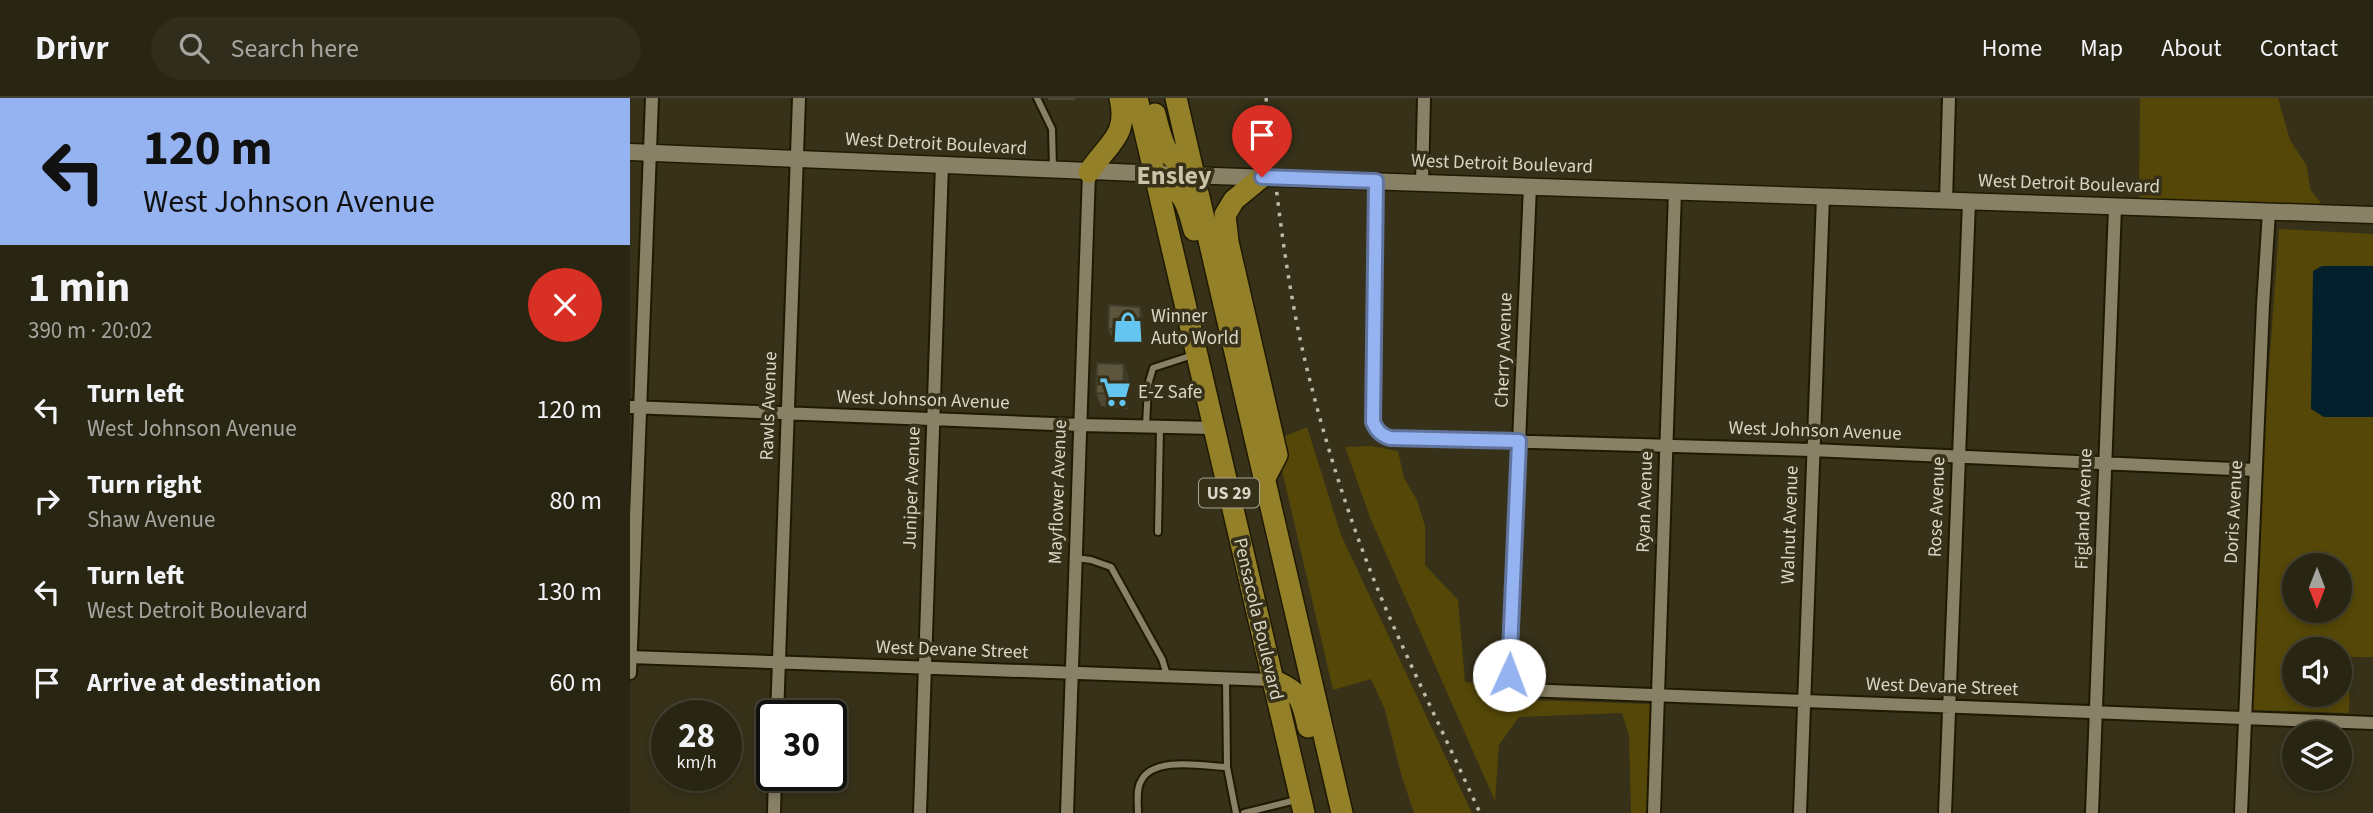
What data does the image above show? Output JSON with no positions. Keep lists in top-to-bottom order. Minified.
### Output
{"streets":{"highway":["US 29","Pensacola Boulevard"],"street":["West Detroit Boulevard","Cherry Avenue","West Johnson Avenue","Rawls Avenue","Juniper Avenue","Mayflower Avenue","Ryan Avenue","Rose Avenue","Figland Avenue","Doris Avenue","Walnut Avenue","West Devane Street"]},"crossings":[["West Detroit Boulevard","Cherry Avenue"],["West Detroit Boulevard","West Johnson Avenue"],["West Detroit Boulevard","Rawls Avenue"],["West Detroit Boulevard","Juniper Avenue"],["West Detroit Boulevard","Mayflower Avenue"],["West Detroit Boulevard","Ryan Avenue"],["West Detroit Boulevard","Rose Avenue"],["West Detroit Boulevard","Figland Avenue"],["West Detroit Boulevard","Doris Avenue"],["West Detroit Boulevard","Walnut Avenue"],["West Detroit Boulevard","Pensacola Boulevard"],["Cherry Avenue","West Johnson Avenue"],["Cherry Avenue","West Devane Street"],["West Johnson Avenue","Rawls Avenue"],["West Johnson Avenue","Juniper Avenue"],["West Johnson Avenue","Mayflower Avenue"],["West Johnson Avenue","Ryan Avenue"],["West Johnson Avenue","Rose Avenue"],["West Johnson Avenue","Figland Avenue"],["West Johnson Avenue","Doris Avenue"],["West Johnson Avenue","Walnut Avenue"],["West Johnson Avenue","Pensacola Boulevard"],["Rawls Avenue","West Devane Street"],["Juniper Avenue","West Devane Street"],["Mayflower Avenue","West Devane Street"],["Ryan Avenue","West Devane Street"],["Rose Avenue","West Devane Street"],["Figland Avenue","West Devane Street"],["Doris Avenue","West Devane Street"],["Walnut Avenue","West Devane Street"],["Pensacola Boulevard","West Devane Street"]],"districts":["Ensley"],"places":{"shop":["Winner Auto World"],"supermarket":["E-Z Safe"]},"north":"bottom","page":{"header":"Drivr","search":"Search here","nav":["Home","Map","About","Contact"],"turn":["120 m","West Johnson Avenue"],"heading":["1 min","390 m · 20:02"],"list":[{"name":"Turn left","note":"West Johnson Avenue","value":"120 m"},{"name":"Turn right","note":"Shaw Avenue","value":"80 m"},{"name":"Turn left","note":"West Detroit Boulevard","value":"130 m"},{"name":"Arrive at destination","value":"60 m"}],"speed":"28 km/h","limit":"30"}}
